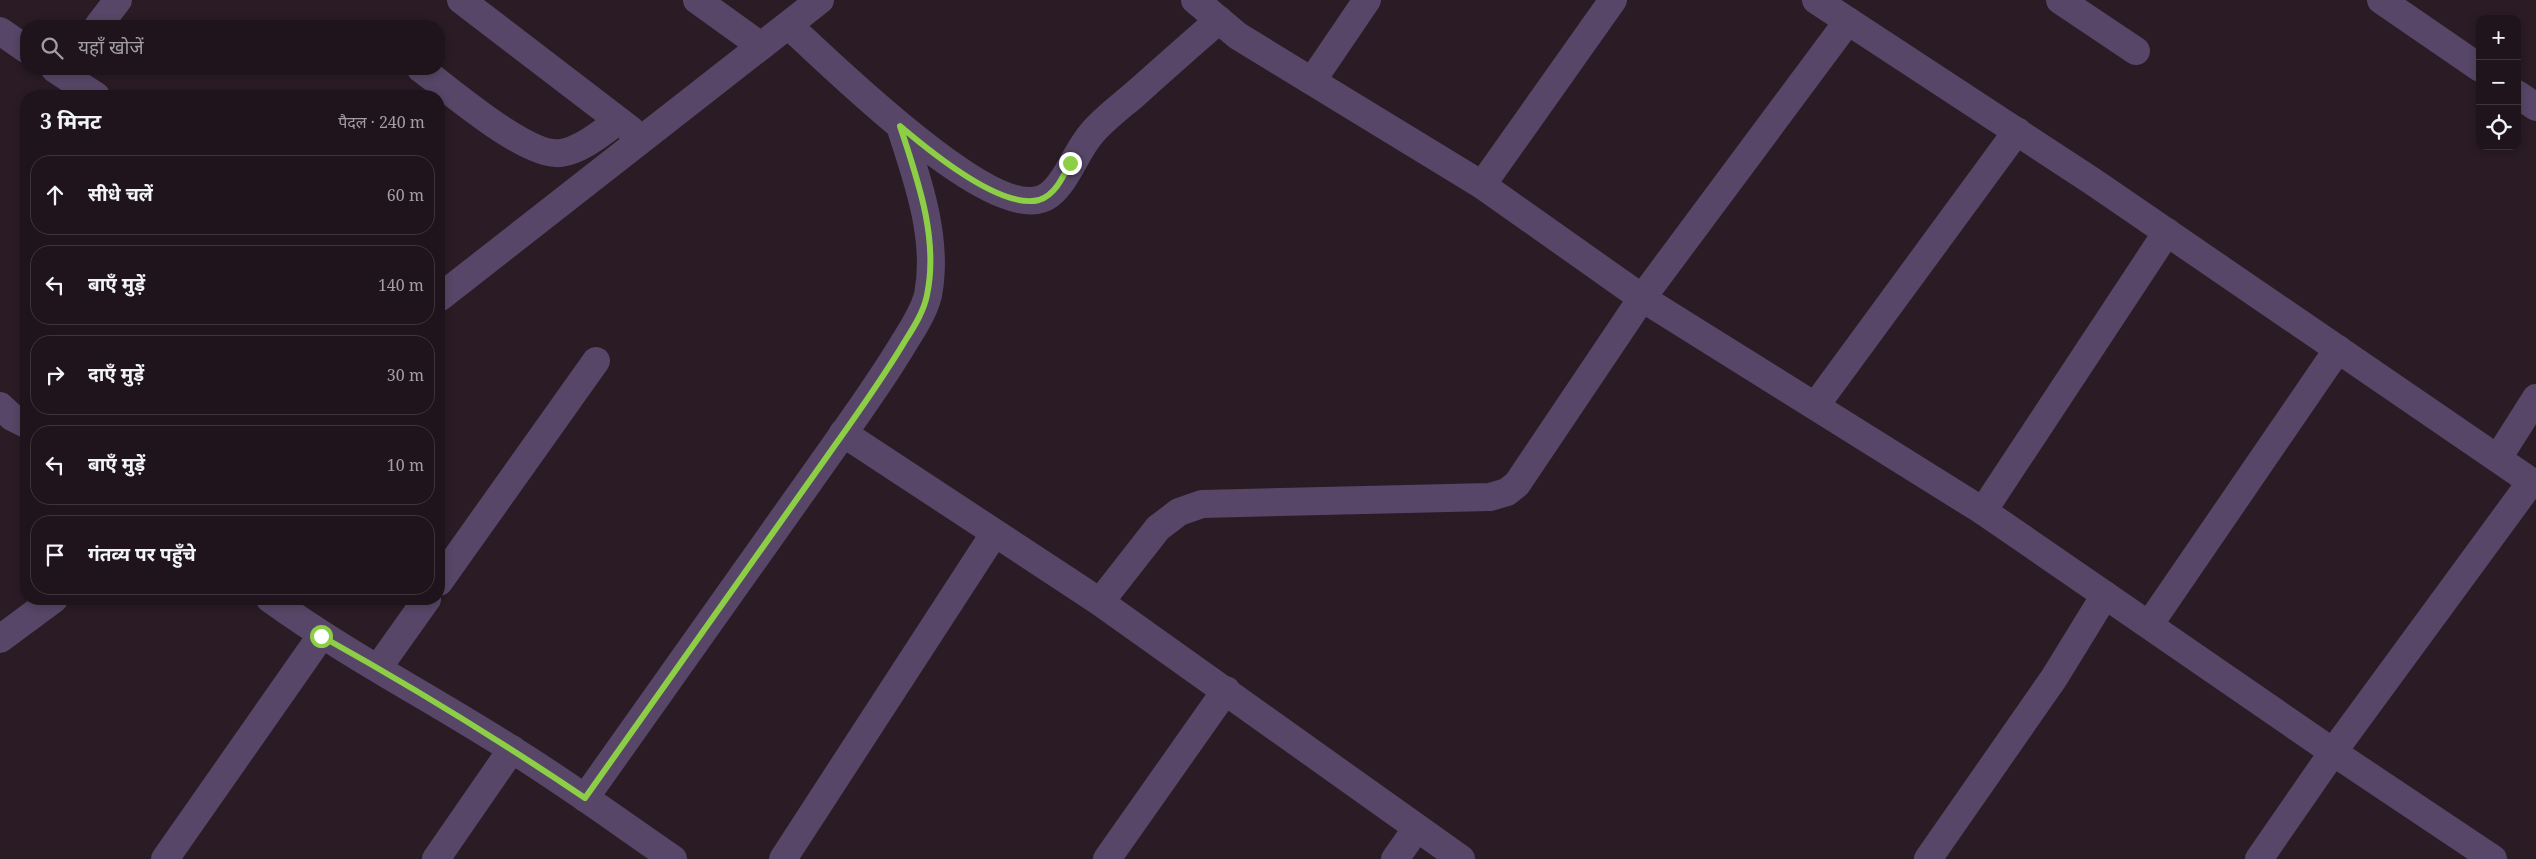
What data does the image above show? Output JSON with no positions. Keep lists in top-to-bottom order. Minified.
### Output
{"page":{"map_buttons":["+","−"],"search":"यहाँ खोजें","heading":["3 मिनट","पैदल · 240 m"],"list":[["सीधे चलें","60 m"],["बाएँ मुड़ें","140 m"],["दाएँ मुड़ें","30 m"],["बाएँ मुड़ें","10 m"],"गंतव्य पर पहुँचे"]}}
